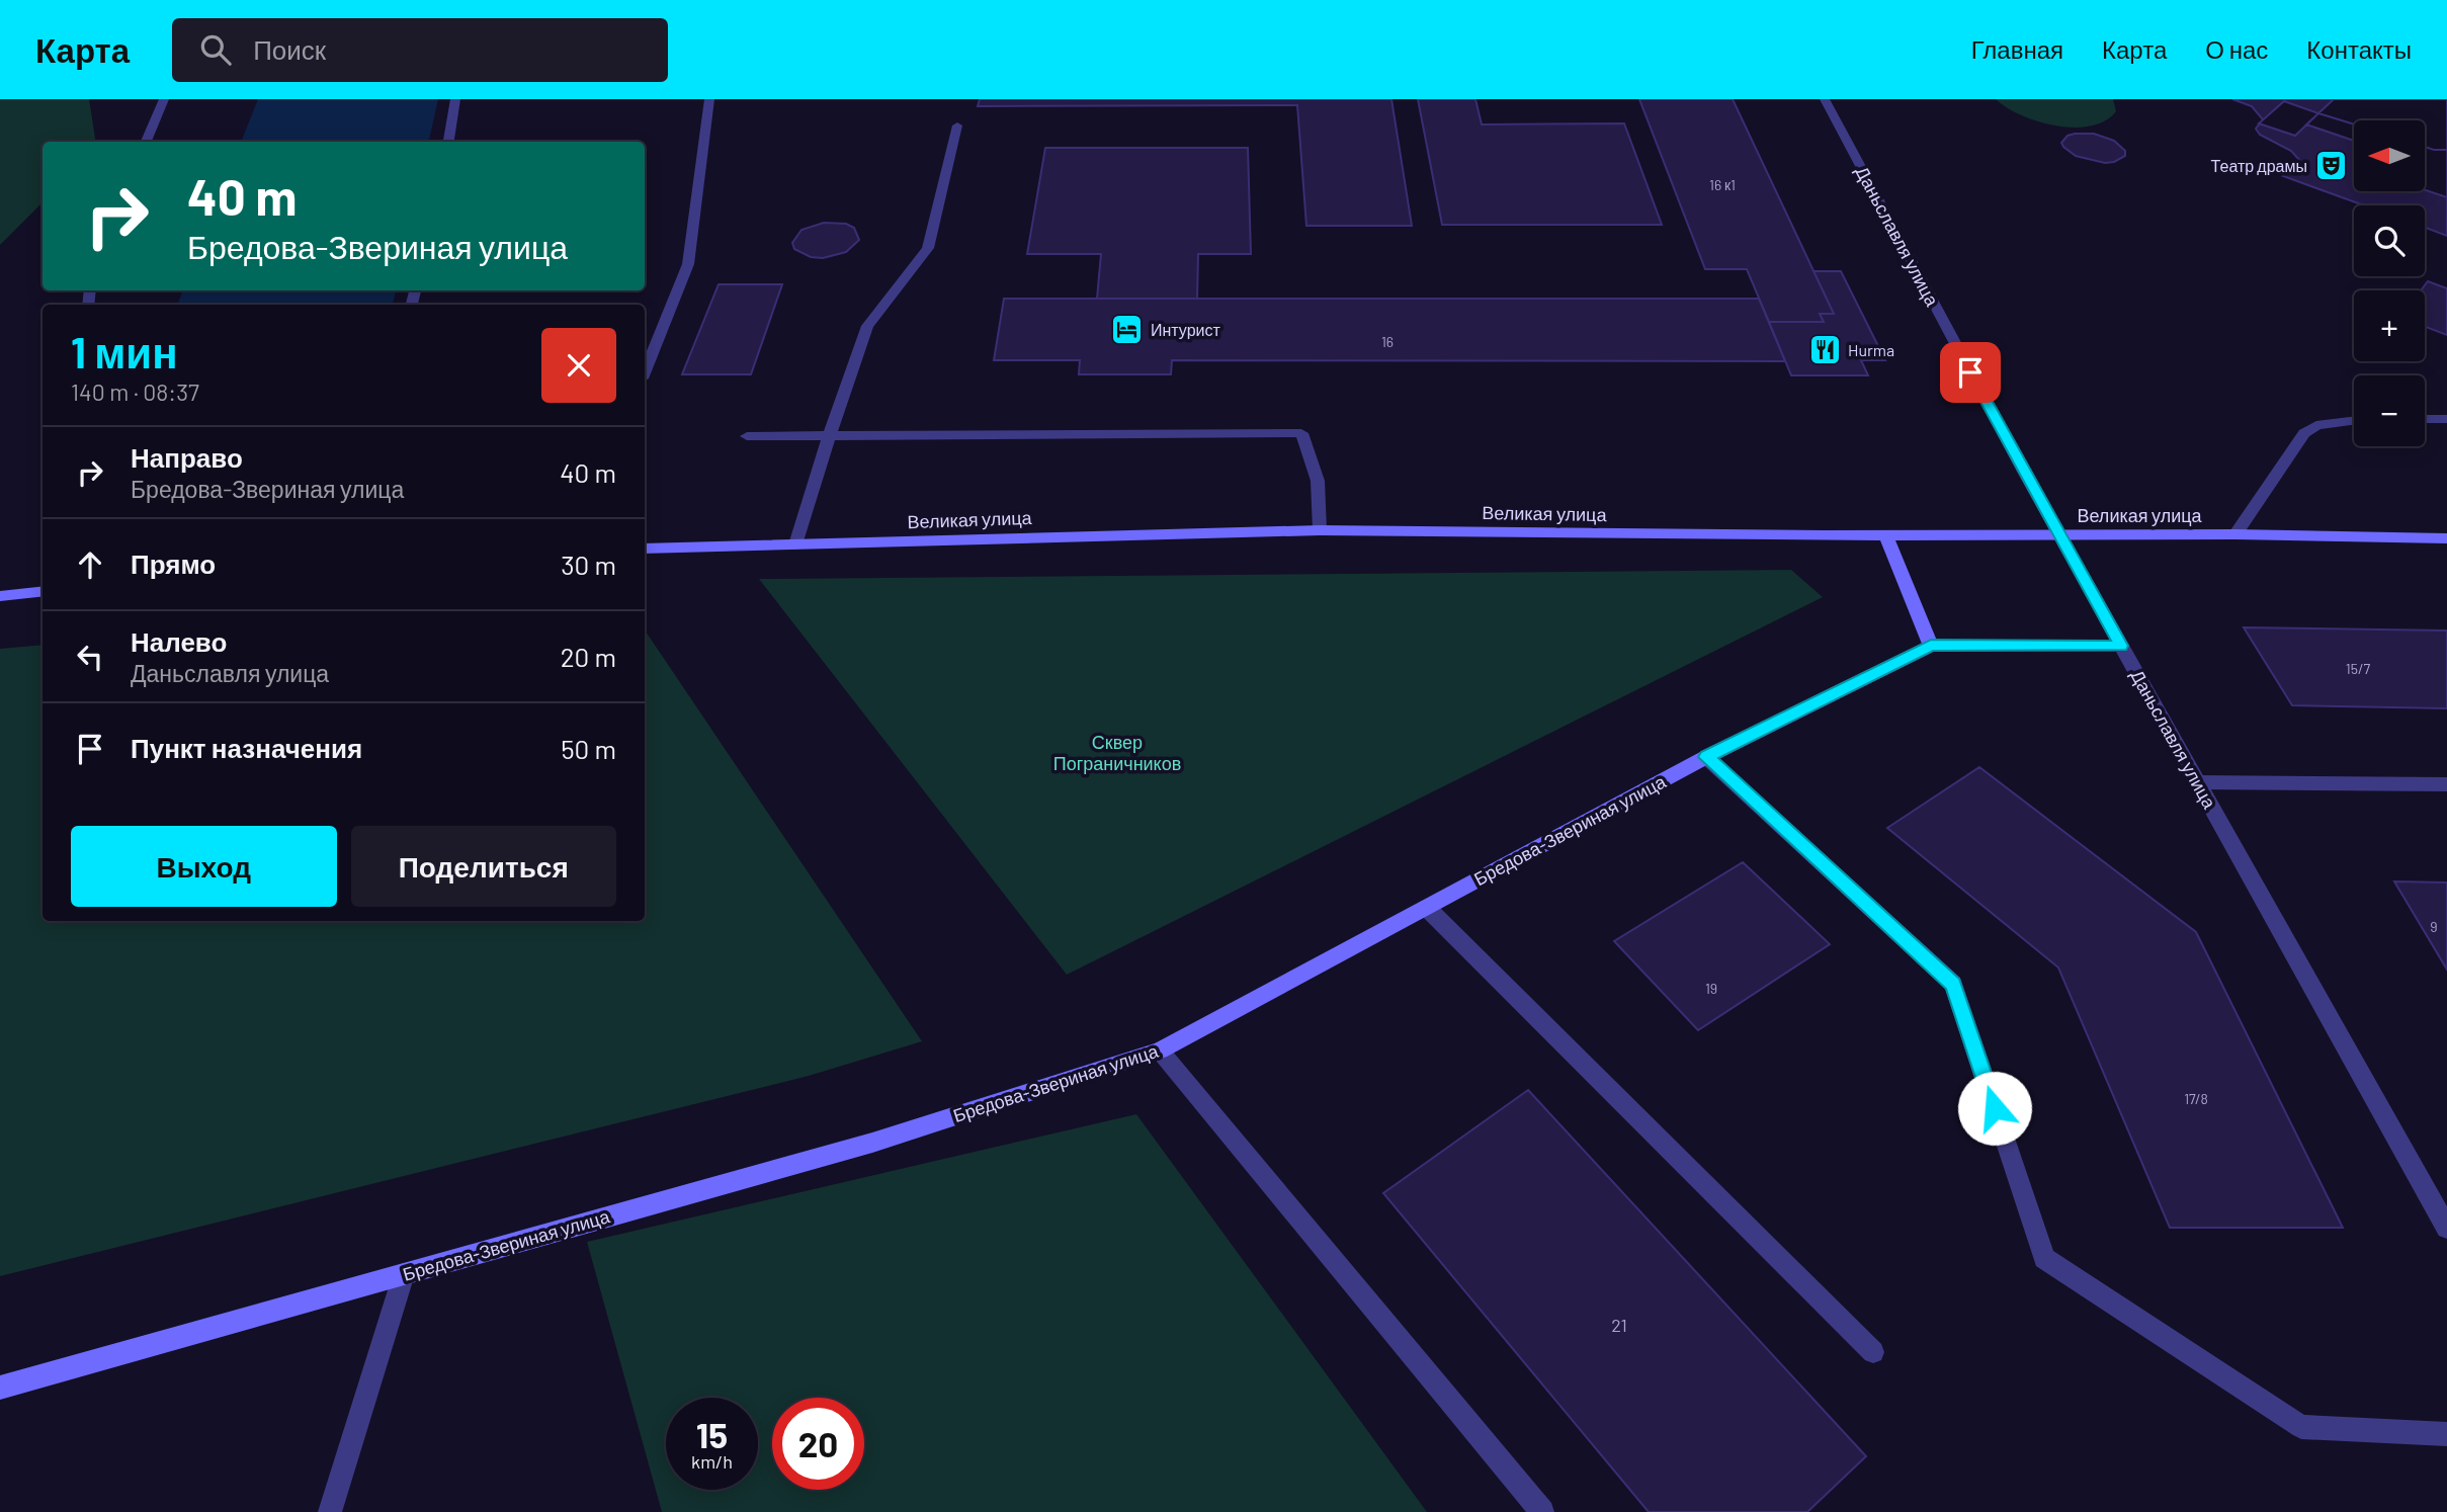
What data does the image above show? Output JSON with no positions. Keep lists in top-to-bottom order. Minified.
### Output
{"streets":{"main road":["Великая улица","Бредова-Звериная улица"],"street":["Даньславля улица"]},"crossings":[["Даньславля улица","Великая улица"]],"parks":["Сквер Пограничников"],"places":{"theatre":["Театр драмы"],"hotel":["Интурист"],"restaurant":["Hurma"]},"house_numbers":["16 к1","16","15/7","9","19","17/8","21"],"north":"left","page":{"header":"Карта","search":"Поиск","nav":["Главная","Карта","О нас","Контакты"],"map_buttons":["+","−"],"turn":["40 m","Бредова-Звериная улица"],"heading":["1 мин","140 m · 08:37"],"list":[{"name":"Направо","note":"Бредова-Звериная улица","value":"40 m"},{"name":"Прямо","value":"30 m"},{"name":"Налево","note":"Даньславля улица","value":"20 m"},{"name":"Пункт назначения","value":"50 m"}],"buttons":["Выход","Поделиться"],"speed":"15 km/h","limit":"20"}}
